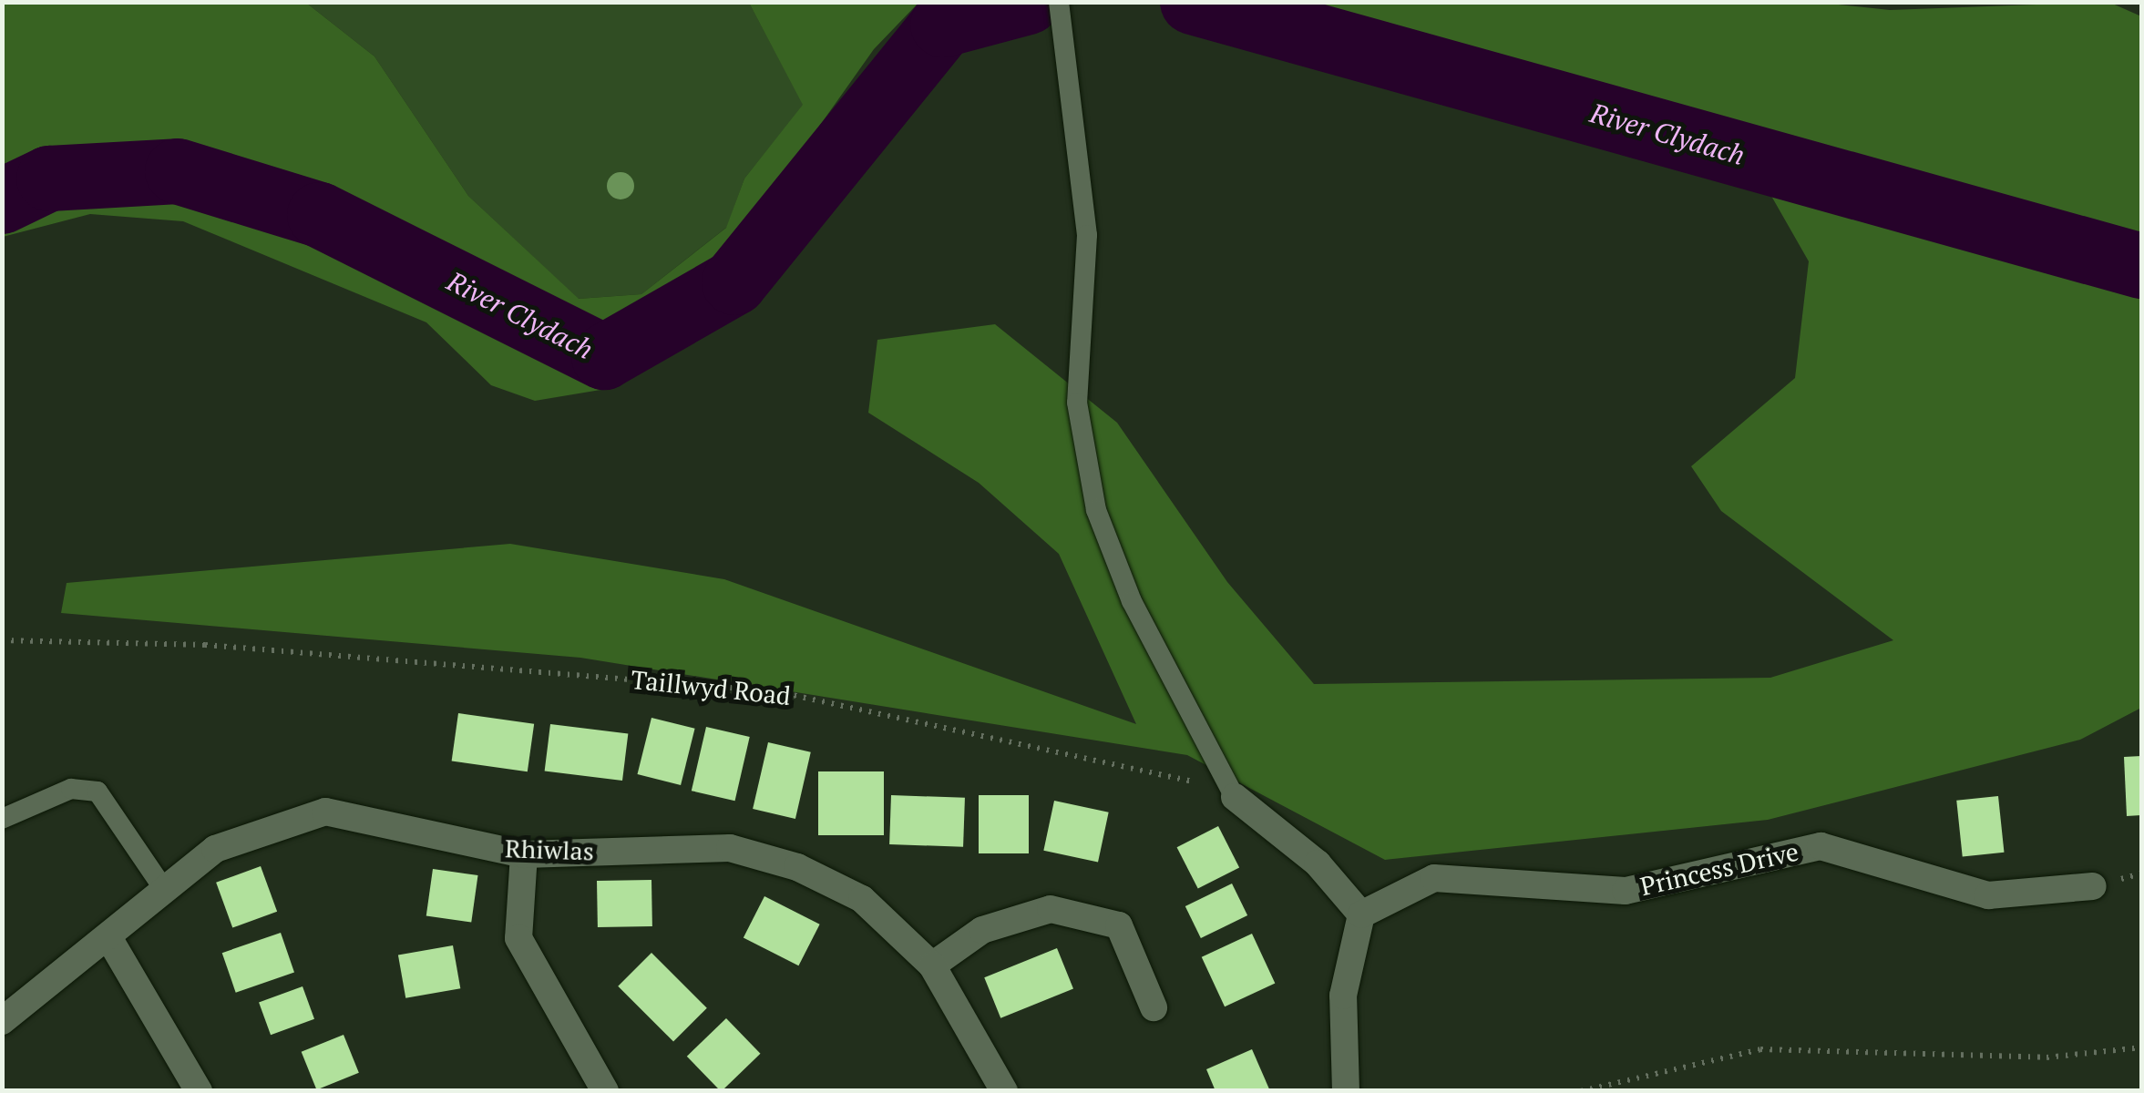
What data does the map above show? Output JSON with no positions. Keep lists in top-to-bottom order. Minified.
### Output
{"streets":{"street":["Rhiwlas","Princess Drive"],"path":["Taillwyd Road"]},"water":["River Clydach"]}
